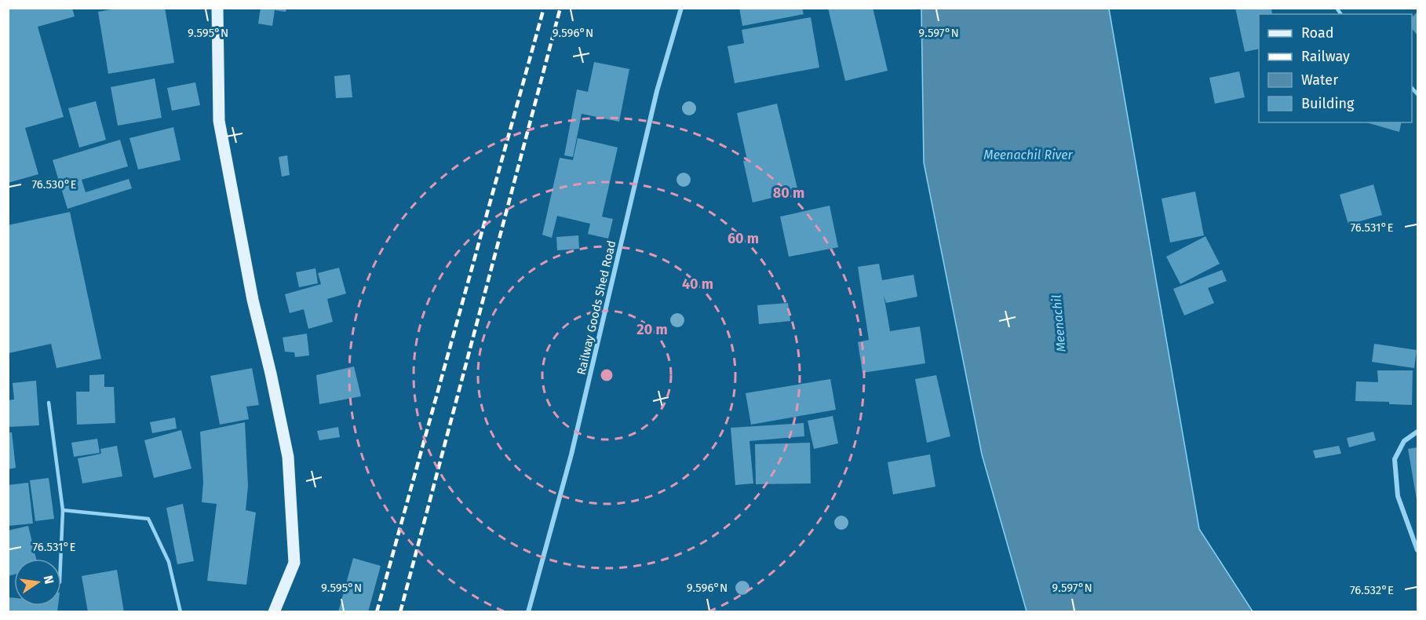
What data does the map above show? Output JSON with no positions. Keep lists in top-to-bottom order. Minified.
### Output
{"streets":{"street":["Railway Goods Shed Road"]},"water":["Meenachil River","Meenachil"],"legend":["Road","Railway","Water","Building"],"north":"right","coordinates":["9.595°N","9.596°N","9.597°N","76.530°E","76.531°E","76.532°E"],"rings":["80 m","60 m","40 m","20 m"]}
